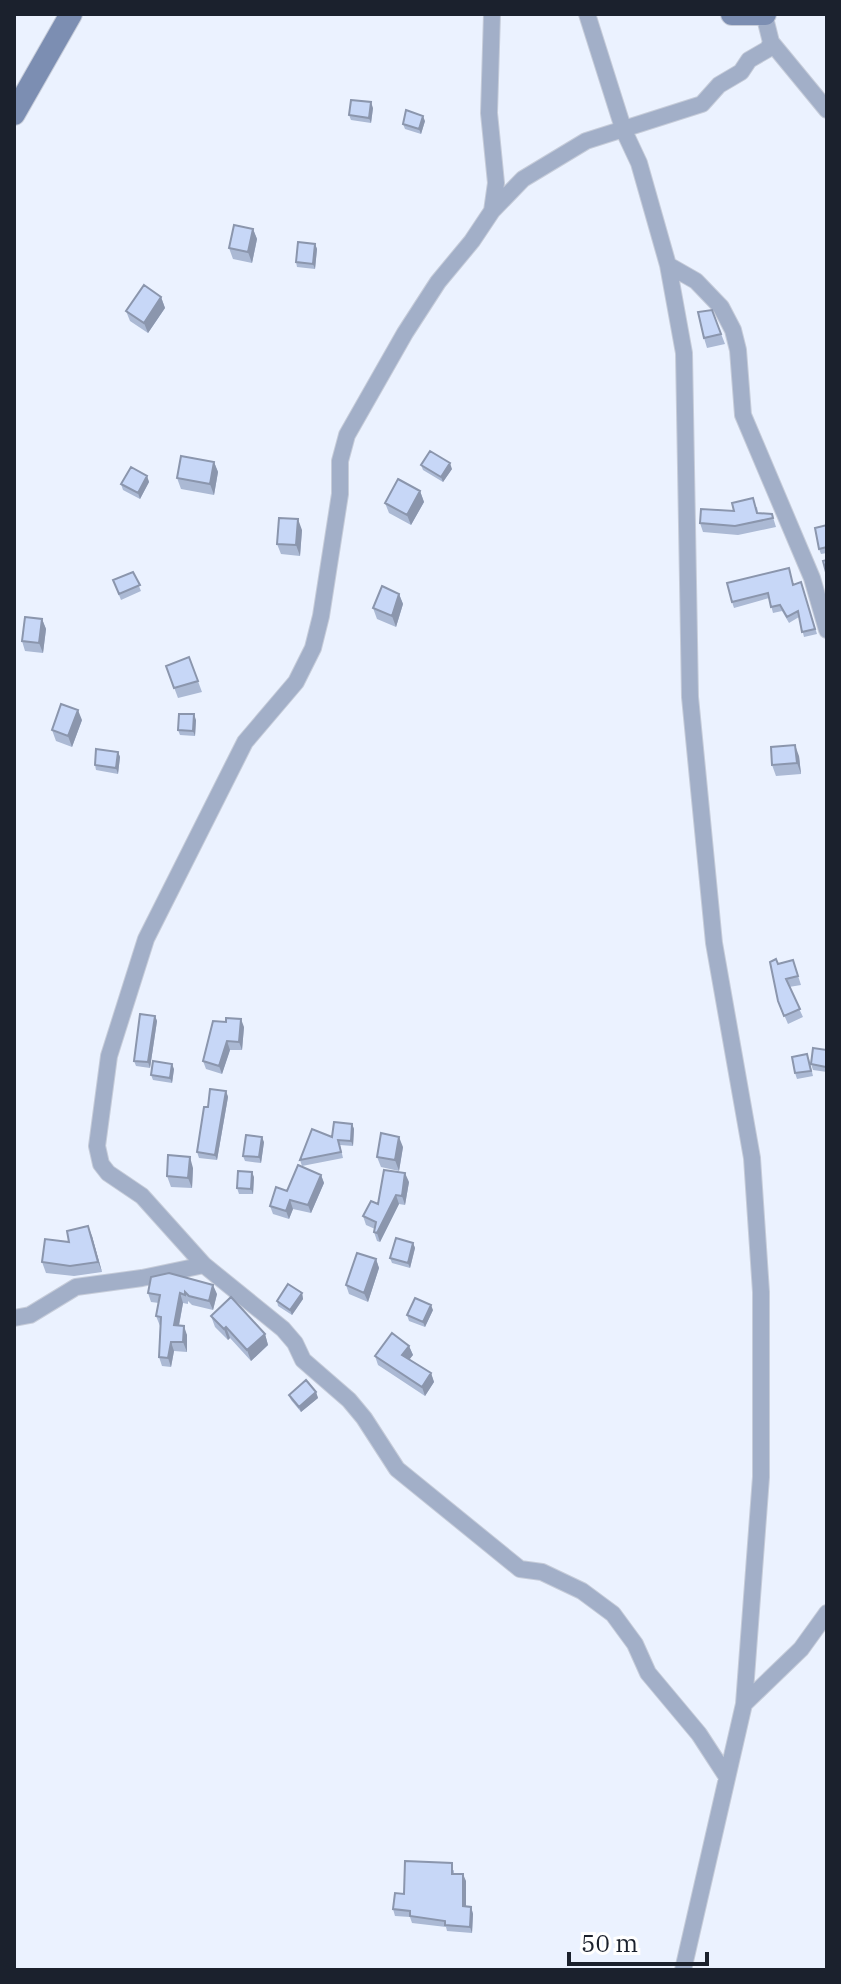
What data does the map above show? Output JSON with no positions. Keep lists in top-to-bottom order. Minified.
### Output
{"scale_bar":"50 m"}
